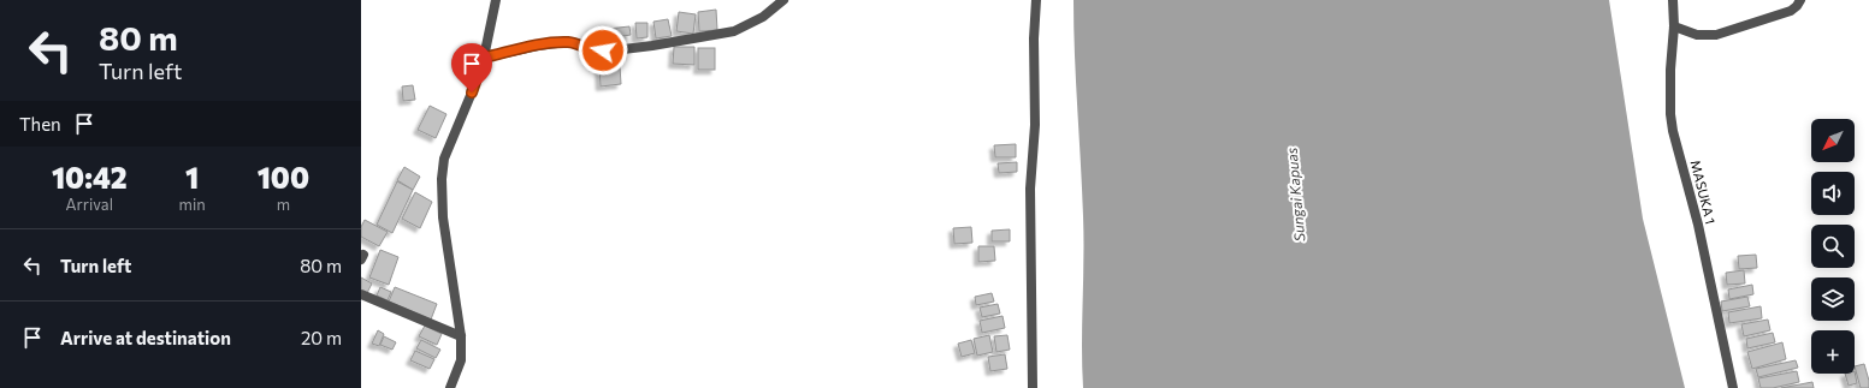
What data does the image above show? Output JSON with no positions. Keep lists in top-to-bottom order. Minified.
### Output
{"streets":{"street":["MASUKA 1"]},"water":["Sungai Kapuas"],"north":"bottom left","page":{"turn":["80 m","Turn left"],"then":"Then","map_buttons":"+","eta":["10:42","Arrival","1","min","100","m"],"list":[{"name":"Turn left","value":"80 m"},{"name":"Arrive at destination","value":"20 m"}]}}
